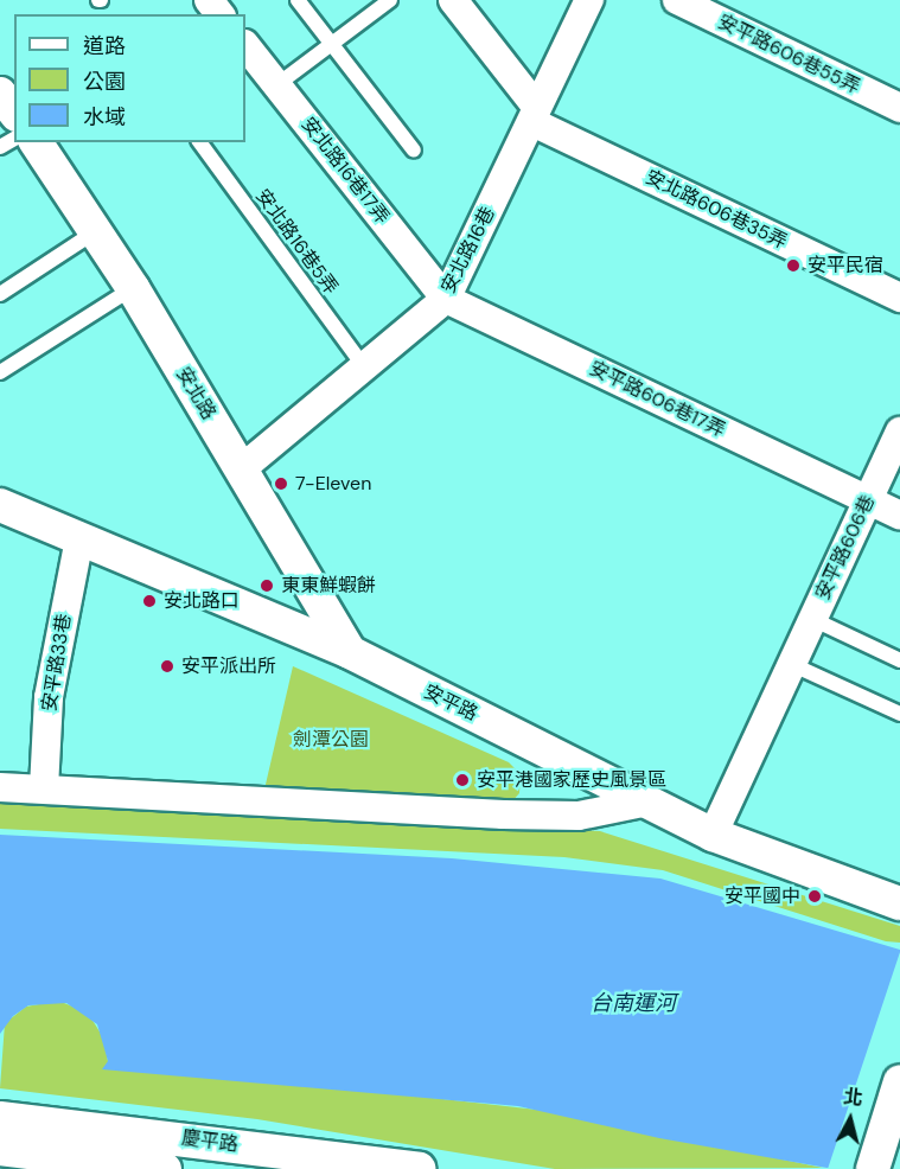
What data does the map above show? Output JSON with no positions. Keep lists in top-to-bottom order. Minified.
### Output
{"streets":{"street":["安平路606巷55弄","安北路16巷17弄","安北路606巷35弄","安北路16巷","安北路","安平路606巷17弄","安平路606巷","安平路33巷","安平路","慶平路"],"lane":["安北路16巷5弄"]},"crossings":[["安北路16巷17弄","安北路16巷"],["安北路16巷17弄","安平路606巷17弄"],["安北路606巷35弄","安北路16巷"],["安北路16巷5弄","安北路16巷"],["安北路16巷","安北路"],["安北路16巷","安平路606巷17弄"],["安北路","安平路"],["安平路606巷17弄","安平路606巷"],["安平路606巷","安平路"],["安平路33巷","安平路"]],"water":["台南運河"],"parks":["劍潭公園"],"places":["安平民宿","7-Eleven","東東鮮蝦餅","安北路口","安平派出所","安平港國家歷史風景區","安平國中"],"legend":["道路","公園","水域"],"north":"top"}
